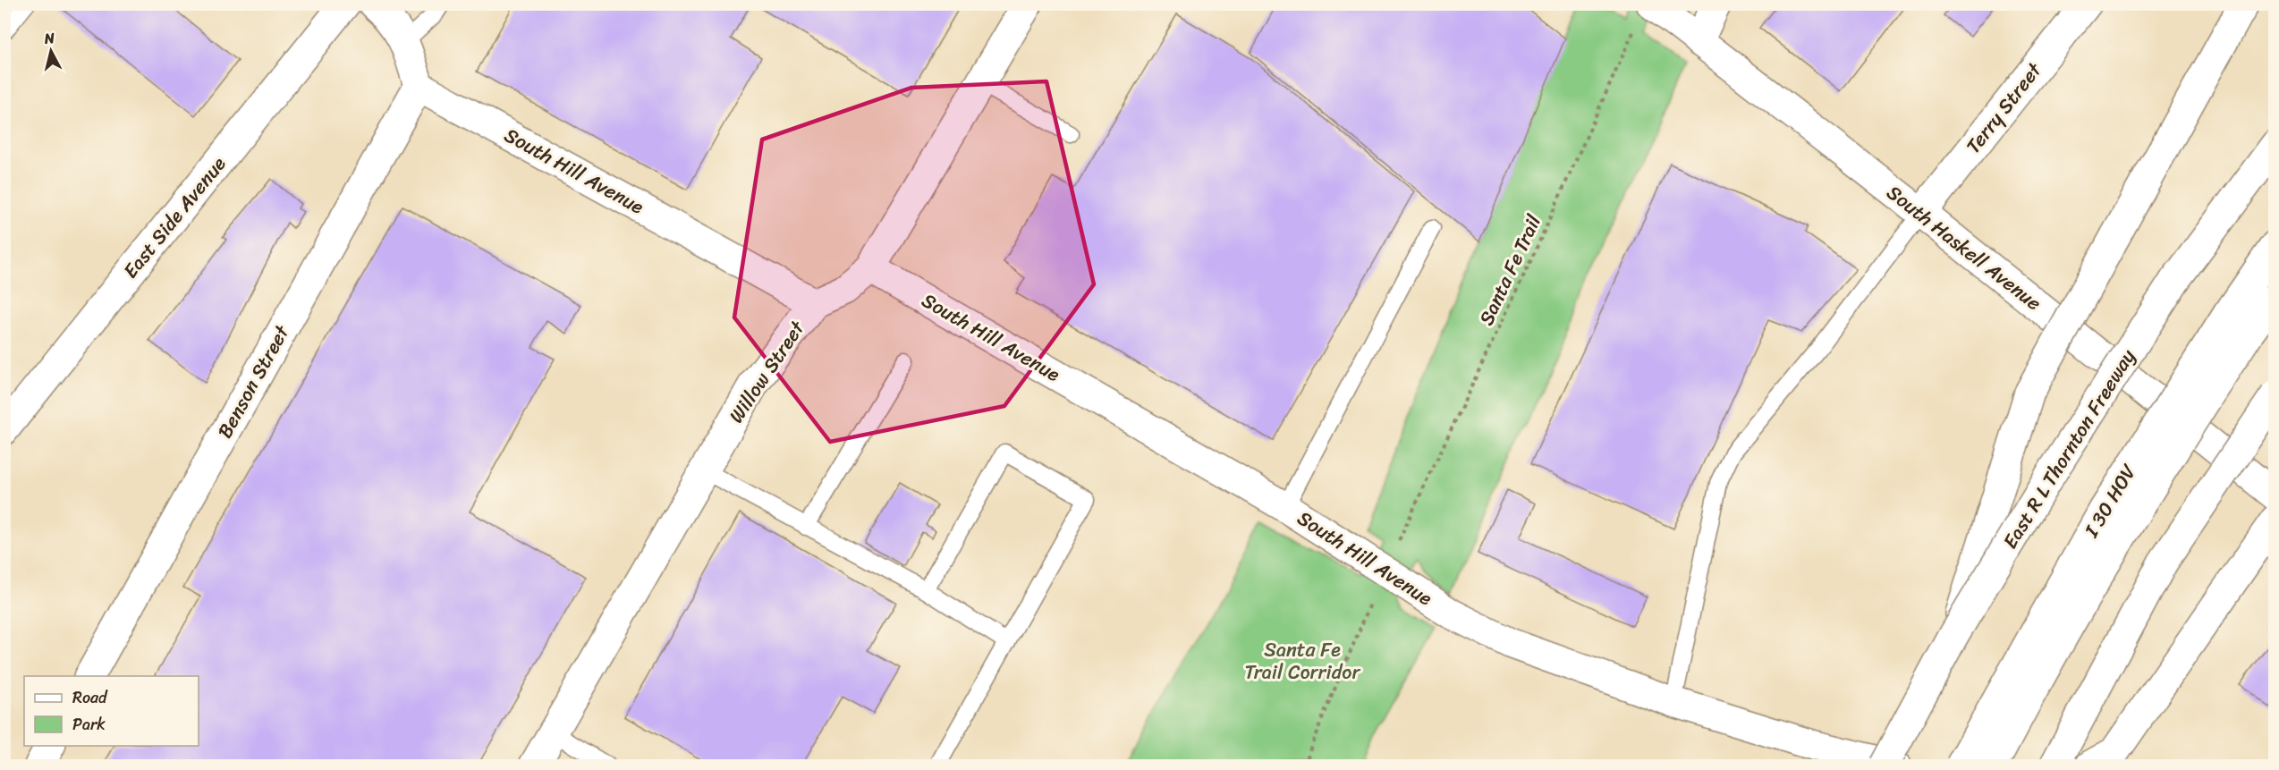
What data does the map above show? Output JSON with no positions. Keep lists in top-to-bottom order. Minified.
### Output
{"streets":{"main road":["Terry Street","South Hill Avenue","East Side Avenue","South Haskell Avenue","Willow Street","Benson Street","East R L Thornton Freeway","I 30 HOV"],"path":["Santa Fe Trail"]},"crossings":[["Terry Street","South Haskell Avenue"],["South Hill Avenue","Willow Street"],["South Hill Avenue","Benson Street"],["South Haskell Avenue","Santa Fe Trail"]],"parks":["Santa Fe Trail Corridor"],"legend":["Road","Park"],"north":"top"}
